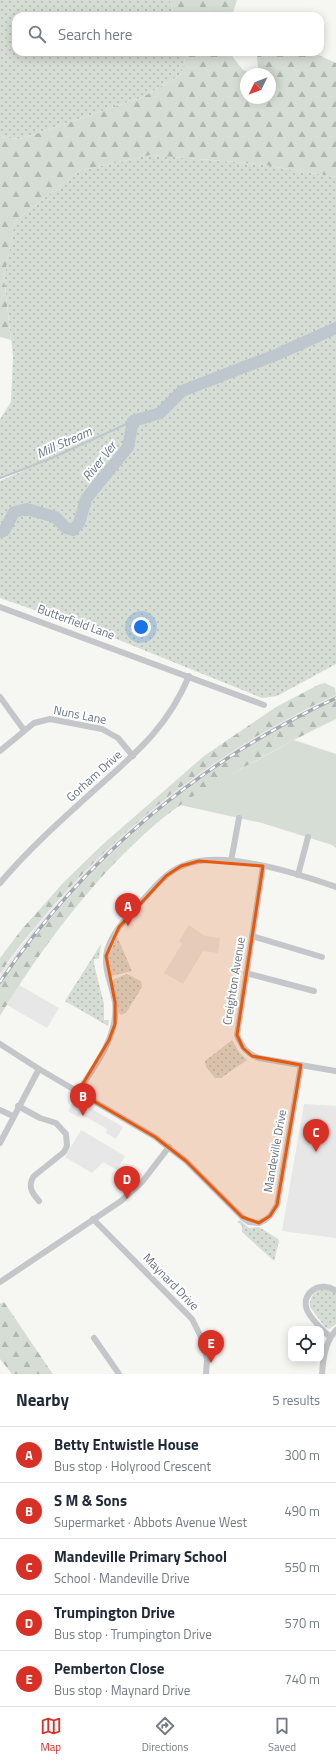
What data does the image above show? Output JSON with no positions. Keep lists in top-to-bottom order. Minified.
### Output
{"streets":{"street":["Butterfield Lane","Nuns Lane","Gorham Drive","Creighton Avenue","Mandeville Drive","Maynard Drive"]},"crossings":[["Butterfield Lane","Gorham Drive"],["Nuns Lane","Gorham Drive"],["Creighton Avenue","Mandeville Drive"]],"water":["Mill Stream","River Ver"],"north":"bottom left","page":{"search":"Search here","pins":["A","B","C","D","E"],"heading":["Nearby","5 results"],"list":[{"mark":"A","name":"Betty Entwistle House","note":"Bus stop · Holyrood Crescent","value":"300 m"},{"mark":"B","name":"S M & Sons","note":"Supermarket · Abbots Avenue West","value":"490 m"},{"mark":"C","name":"Mandeville Primary School","note":"School · Mandeville Drive","value":"550 m"},{"mark":"D","name":"Trumpington Drive","note":"Bus stop · Trumpington Drive","value":"570 m"},{"mark":"E","name":"Pemberton Close","note":"Bus stop · Maynard Drive","value":"740 m"}],"nav":["Map","Directions","Saved"]}}
